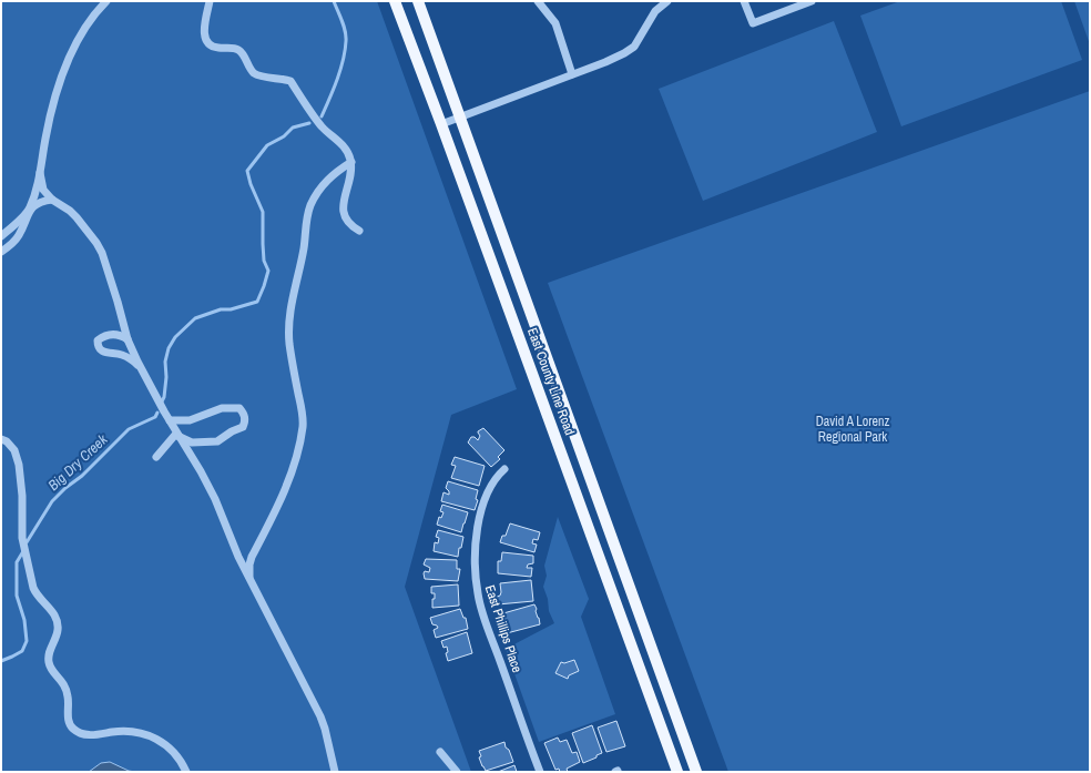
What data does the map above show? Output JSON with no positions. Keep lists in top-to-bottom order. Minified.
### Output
{"streets":{"main road":["East County Line Road"],"street":["East Phillips Place"]},"water":["Big Dry Creek"],"parks":["David A Lorenz Regional Park"]}
